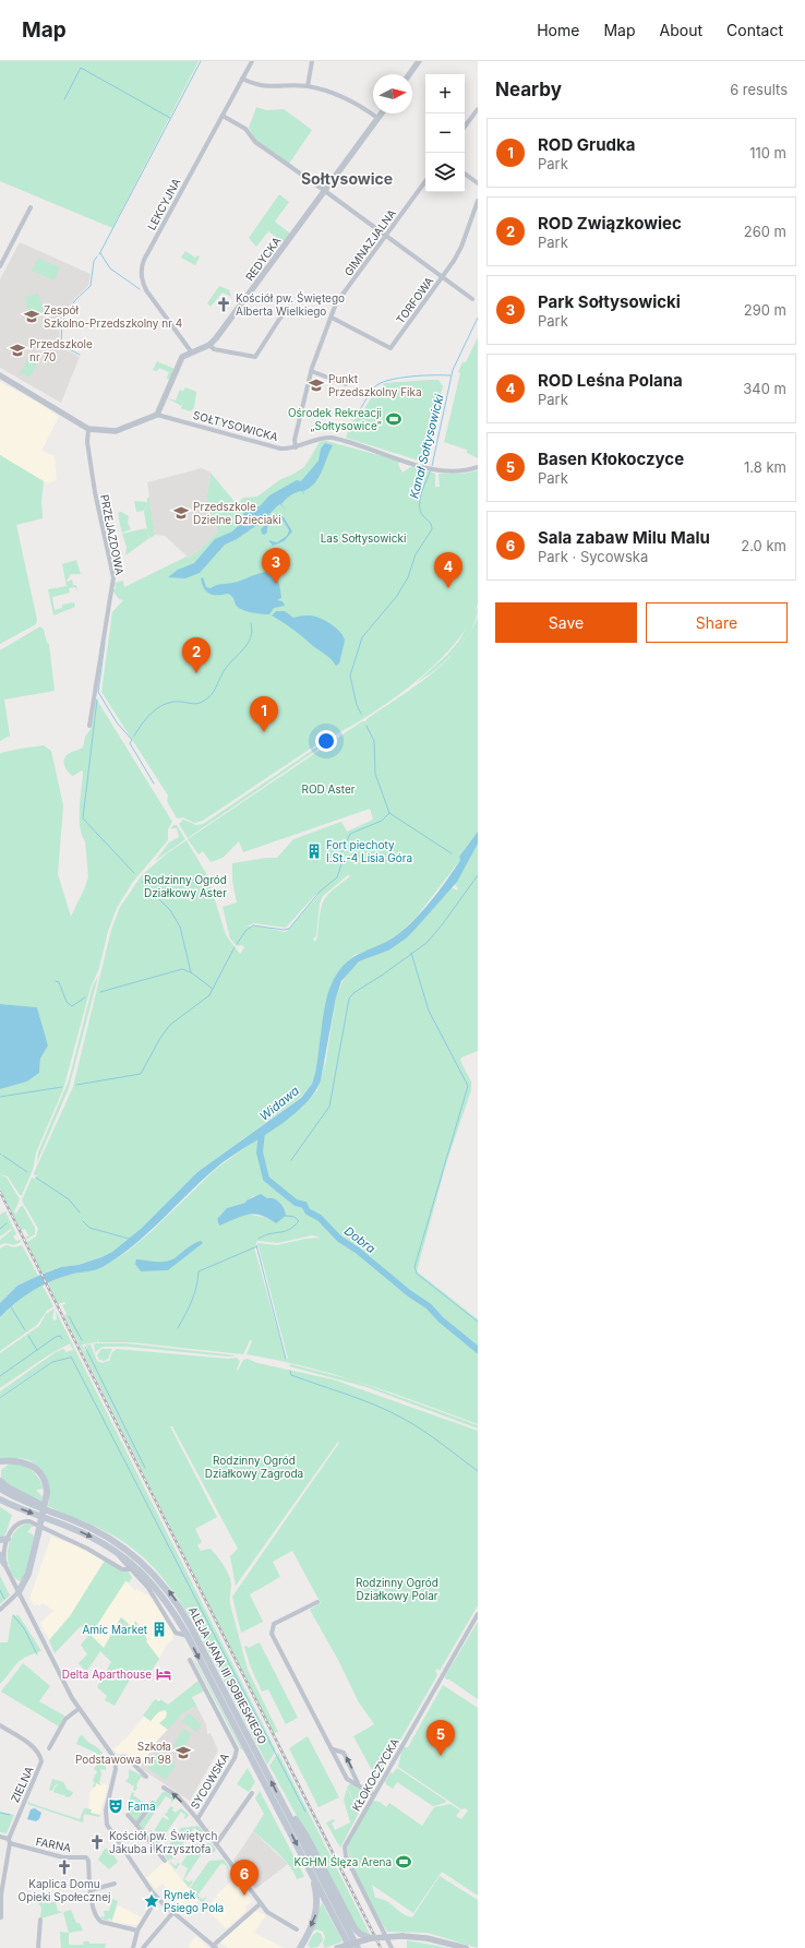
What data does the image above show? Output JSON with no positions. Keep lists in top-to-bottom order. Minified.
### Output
{"streets":{"main road":["ALEJA JANA III SOBIESKIEGO"],"street":["LEKCYJNA","GIMNAZJALNA","REDYCKA","TORFOWA","SOŁTYSOWICKA","PRZEJAZDOWA","KŁOKOCZYCKA","SYCOWSKA","ZIELNA","FARNA"]},"crossings":[["GIMNAZJALNA","TORFOWA"],["GIMNAZJALNA","SOŁTYSOWICKA"],["ZIELNA","FARNA"]],"districts":["Sołtysowice"],"water":["Kanał Sołtysowicki","Widawa","Dobra"],"parks":["Las Sołtysowicki","ROD Aster","Rodzinny Ogród Działkowy Aster","Rodzinny Ogród Działkowy Zagroda","Rodzinny Ogród Działkowy Polar"],"places":{"church":["Kościół pw. Świętego Alberta Wielkiego","Kościół pw. Świętych Jakuba i Krzysztofa","Kaplica Domu Opieki Społecznej"],"school or university":["Zespół Szkolno-Przedszkolny nr 4","Przedszkole nr 70","Punkt Przedszkolny Fika","Przedszkole Dzielne Dzieciaki","Szkoła Podstawowa nr 98"],"sports":["Ośrodek Rekreacji „Sołtysowice”","KGHM Ślęza Arena"],"building":["Fort piechoty I.St.-4 Lisia Góra","Amic Market"],"hotel":["Delta Aparthouse"],"theatre":["Fama"],"place":["Rynek Psiego Pola"]},"north":"right","page":{"header":"Map","nav":["Home","Map","About","Contact"],"heading":["Nearby","6 results"],"map_buttons":["+","−"],"list":[{"mark":"1","name":"ROD Grudka","note":"Park","value":"110 m"},{"mark":"2","name":"ROD Związkowiec","note":"Park","value":"260 m"},{"mark":"3","name":"Park Sołtysowicki","note":"Park","value":"290 m"},{"mark":"4","name":"ROD Leśna Polana","note":"Park","value":"340 m"},{"mark":"5","name":"Basen Kłokoczyce","note":"Park","value":"1.8 km"},{"mark":"6","name":"Sala zabaw Milu Malu","note":"Park · Sycowska","value":"2.0 km"}],"pins":["3","4","2","1","5","6"],"buttons":["Save","Share"]}}
